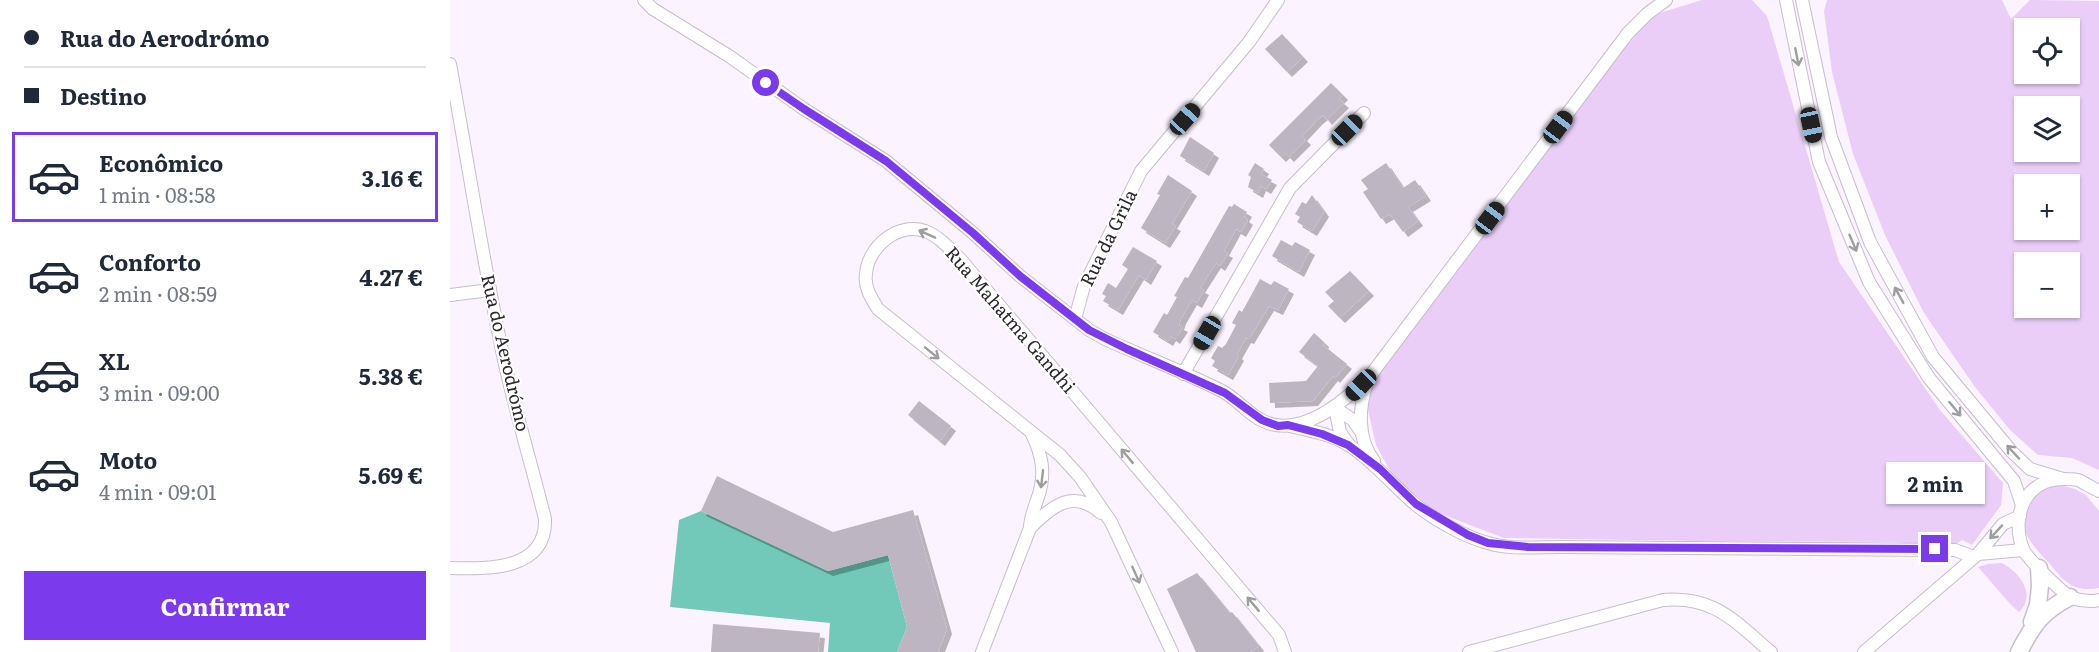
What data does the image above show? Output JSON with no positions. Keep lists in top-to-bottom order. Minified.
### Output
{"streets":{"street":["Rua da Grila","Rua Mahatma Gandhi","Rua do Aerodrómo"]},"page":{"banner":["Rua do Aerodrómo","Destino"],"map_buttons":["+","−"],"list":[{"name":"Econômico","note":"1 min · 08:58","value":"3.16 €"},{"name":"Conforto","note":"2 min · 08:59","value":"4.27 €"},{"name":"XL","note":"3 min · 09:00","value":"5.38 €"},{"name":"Moto","note":"4 min · 09:01","value":"5.69 €"}],"bubble":"2 min","buttons":"Confirmar"}}
